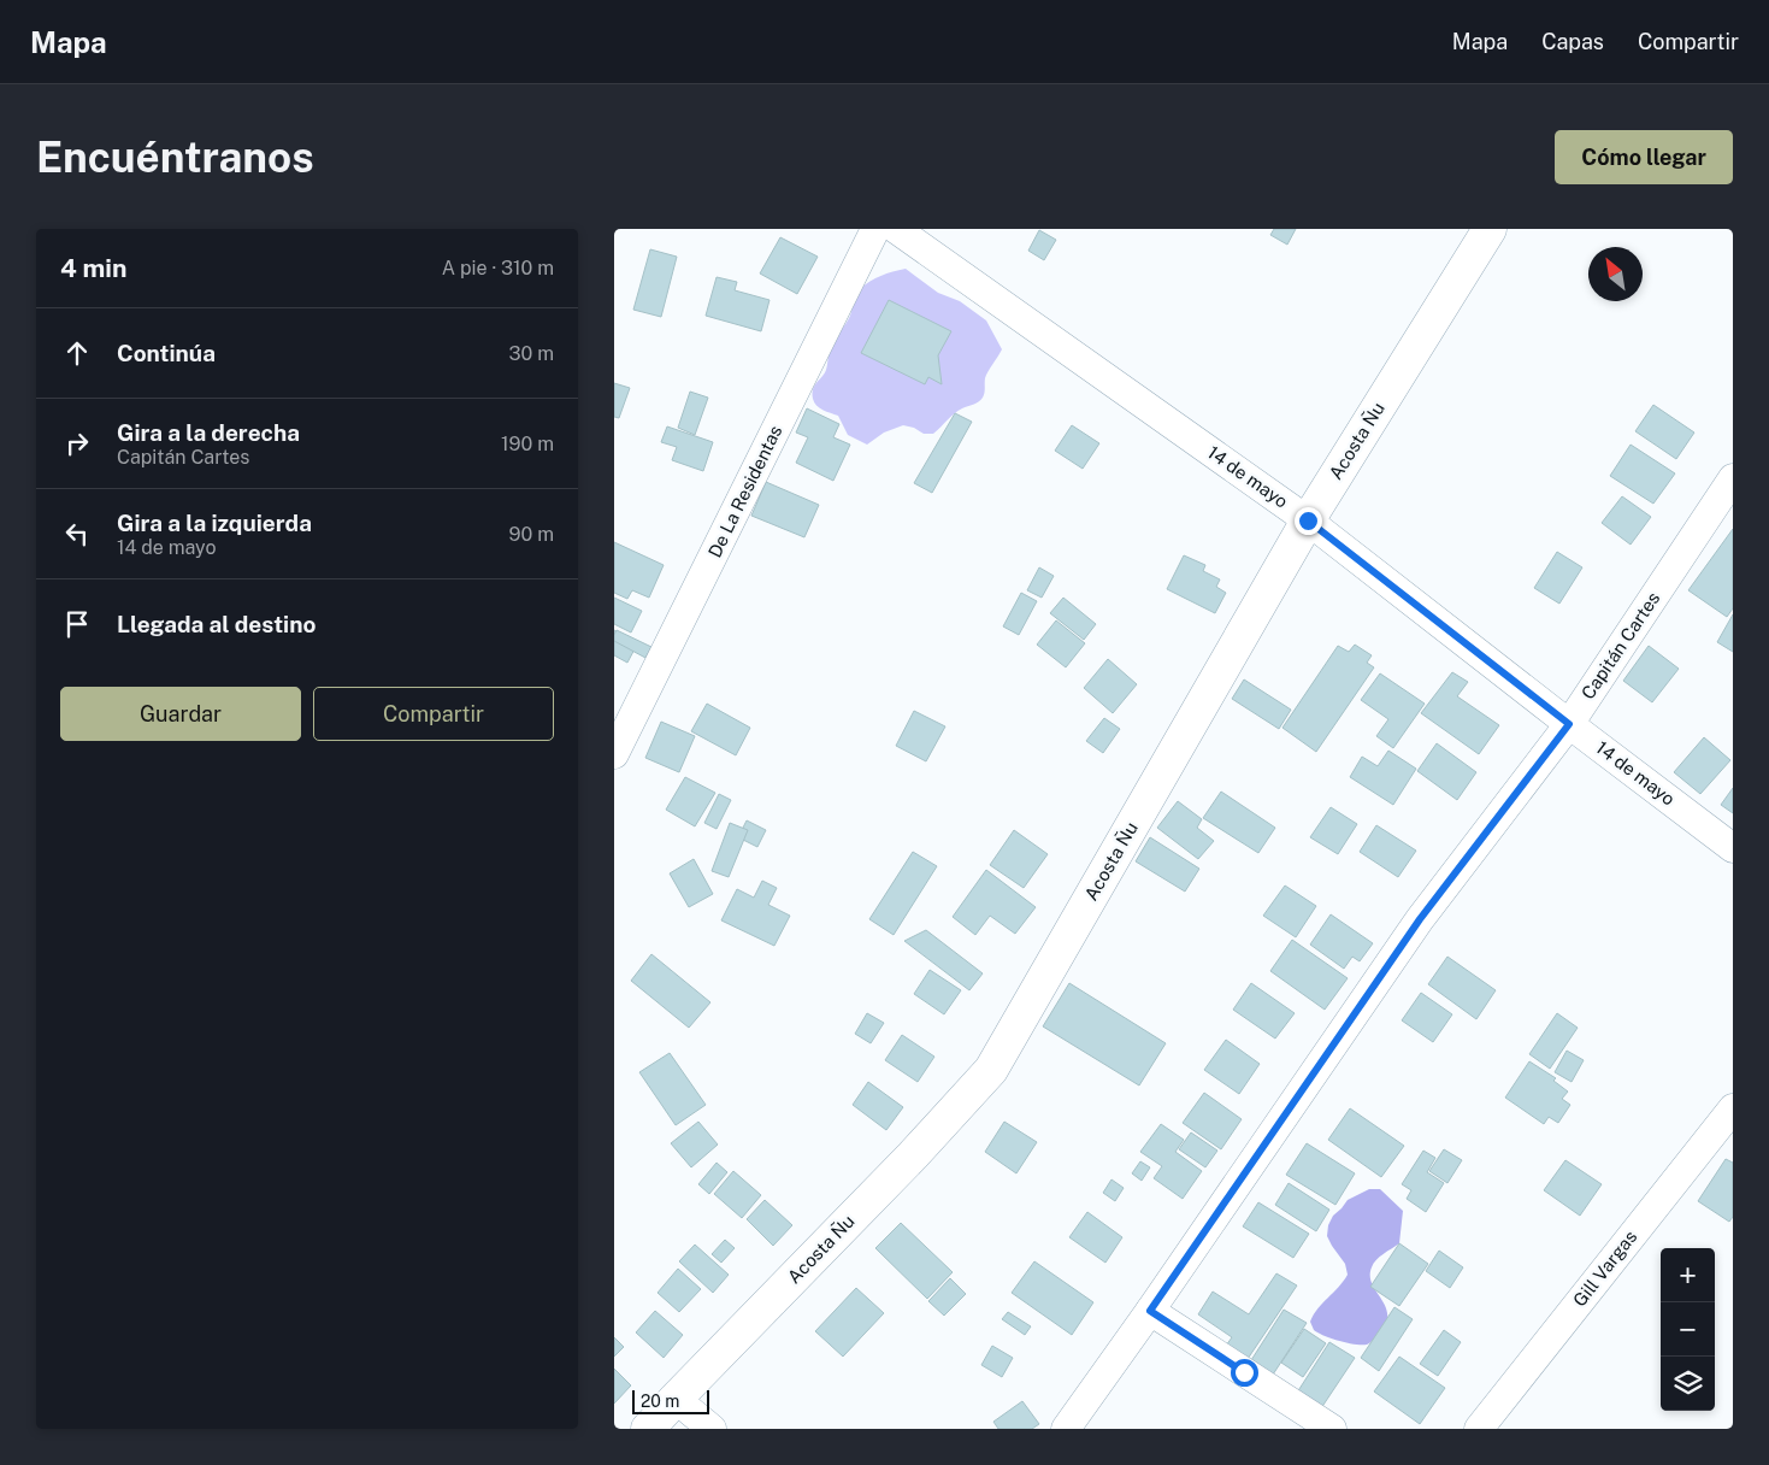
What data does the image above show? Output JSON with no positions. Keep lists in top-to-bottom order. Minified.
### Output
{"streets":{"street":["Acosta Ñu","14 de mayo","De La Residentas","Capitán Cartes","Gill Vargas"]},"crossings":[["Acosta Ñu","14 de mayo"],["14 de mayo","Capitán Cartes"]],"scale_bar":"20 m","north":"top left","page":{"header":"Mapa","nav":["Mapa","Capas","Compartir"],"buttons":["Cómo llegar",["Guardar","Compartir"]],"title":"Encuéntranos","heading":["4 min","A pie · 310 m"],"list":[["Continúa","30 m"],["Gira a la derecha","Capitán Cartes","190 m"],["Gira a la izquierda","14 de mayo","90 m"],"Llegada al destino"],"map_buttons":["+","−"],"scale":"20 m"}}
